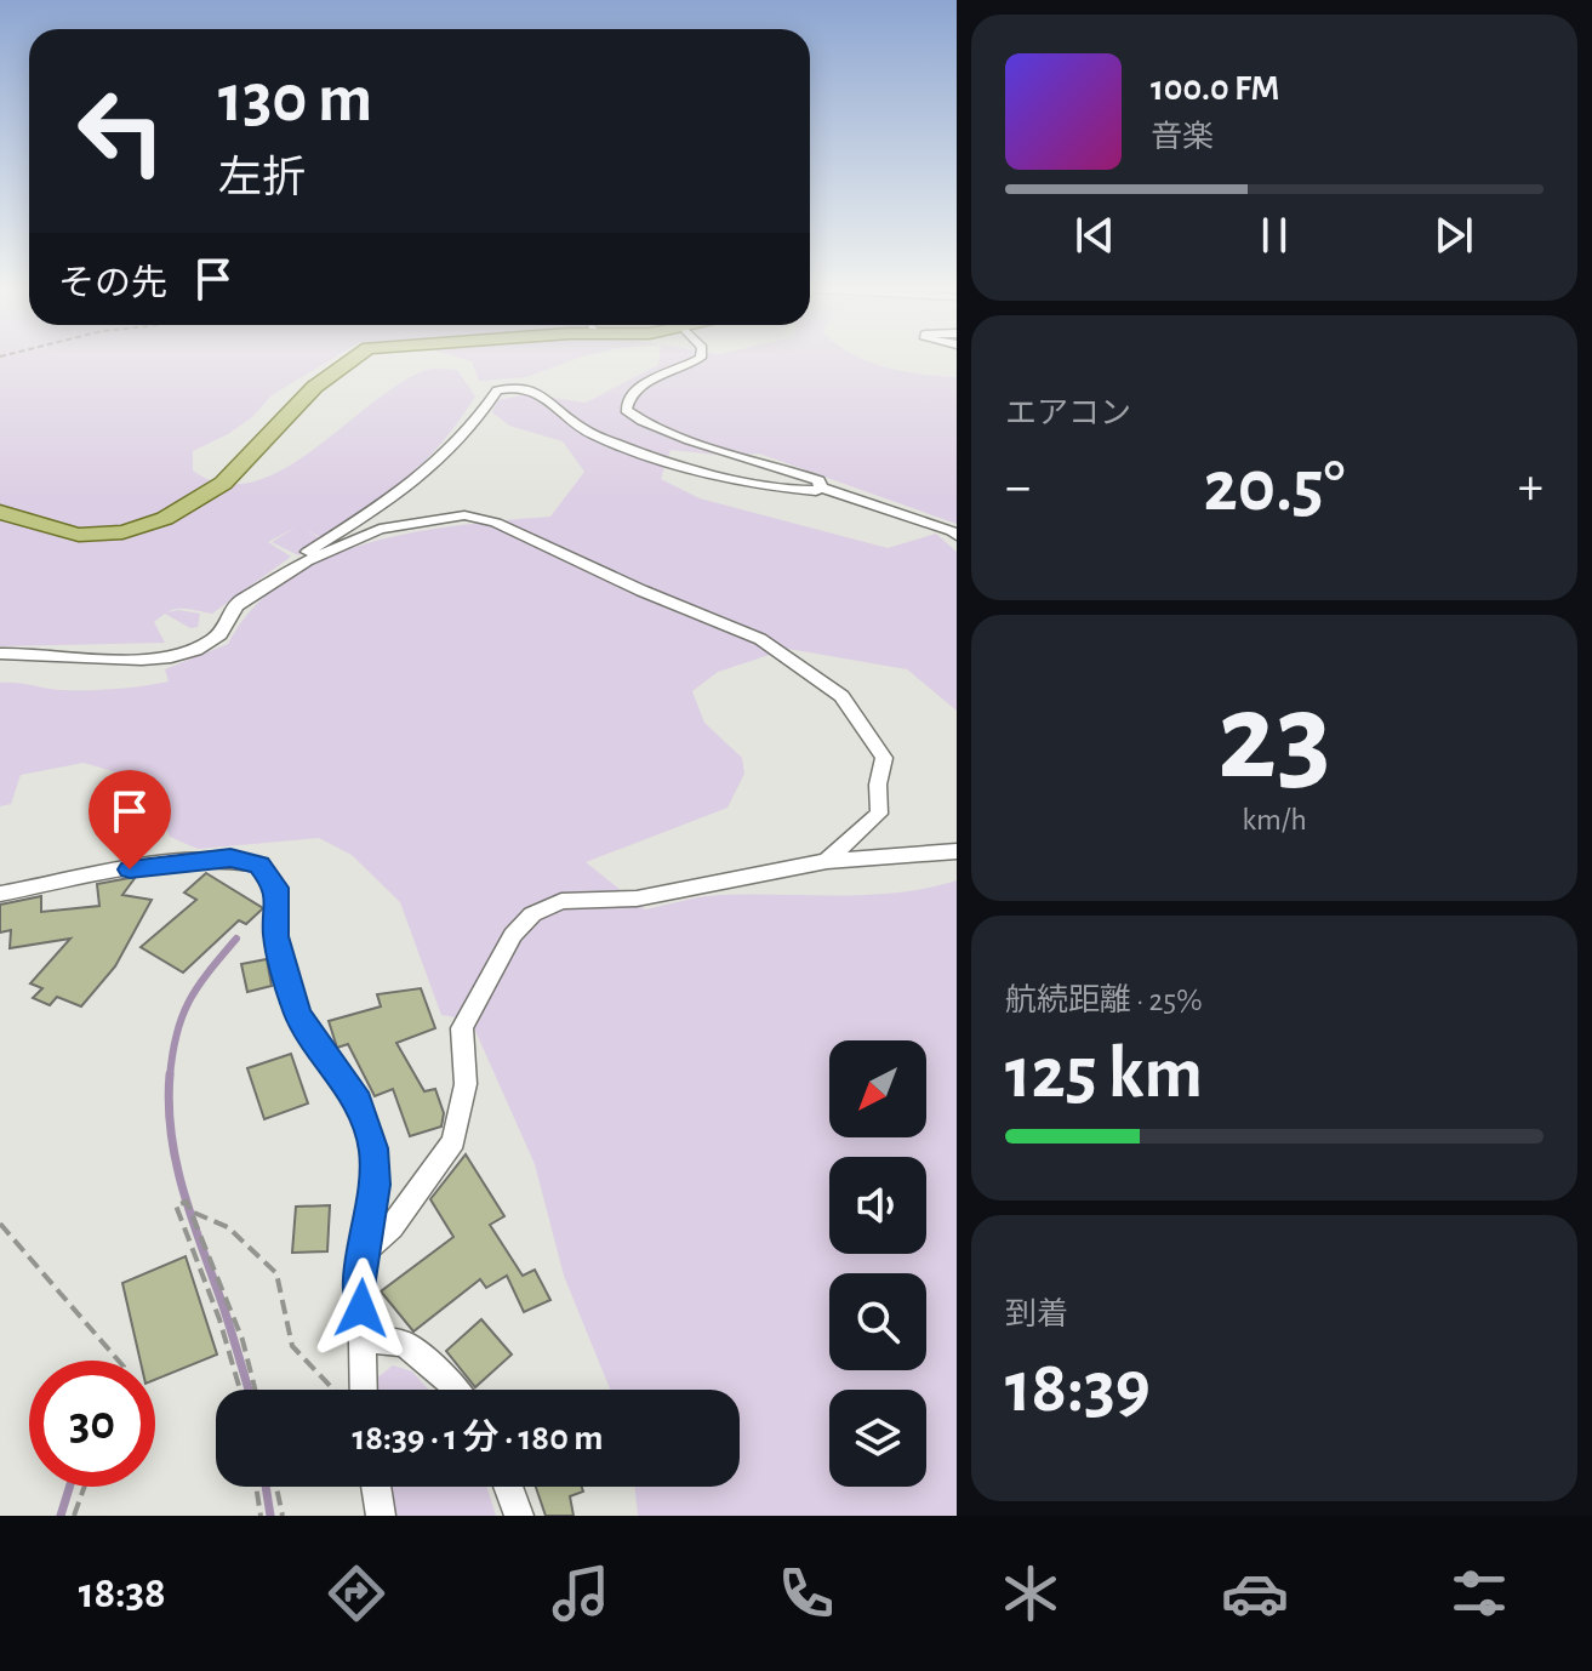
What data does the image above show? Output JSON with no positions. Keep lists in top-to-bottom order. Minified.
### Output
{"north":"bottom left","page":{"turn":["130 m","左折"],"song":["100.0 FM","音楽"],"then":"その先","tile":["エアコン",["23","km/h"],["航続距離 · 25%","125 km"],["到着","18:39"]],"heat":["−","20.5°","+"],"limit":"30","trip":"18:39 · 1 分 · 180 m","tabs":"18:38"}}
